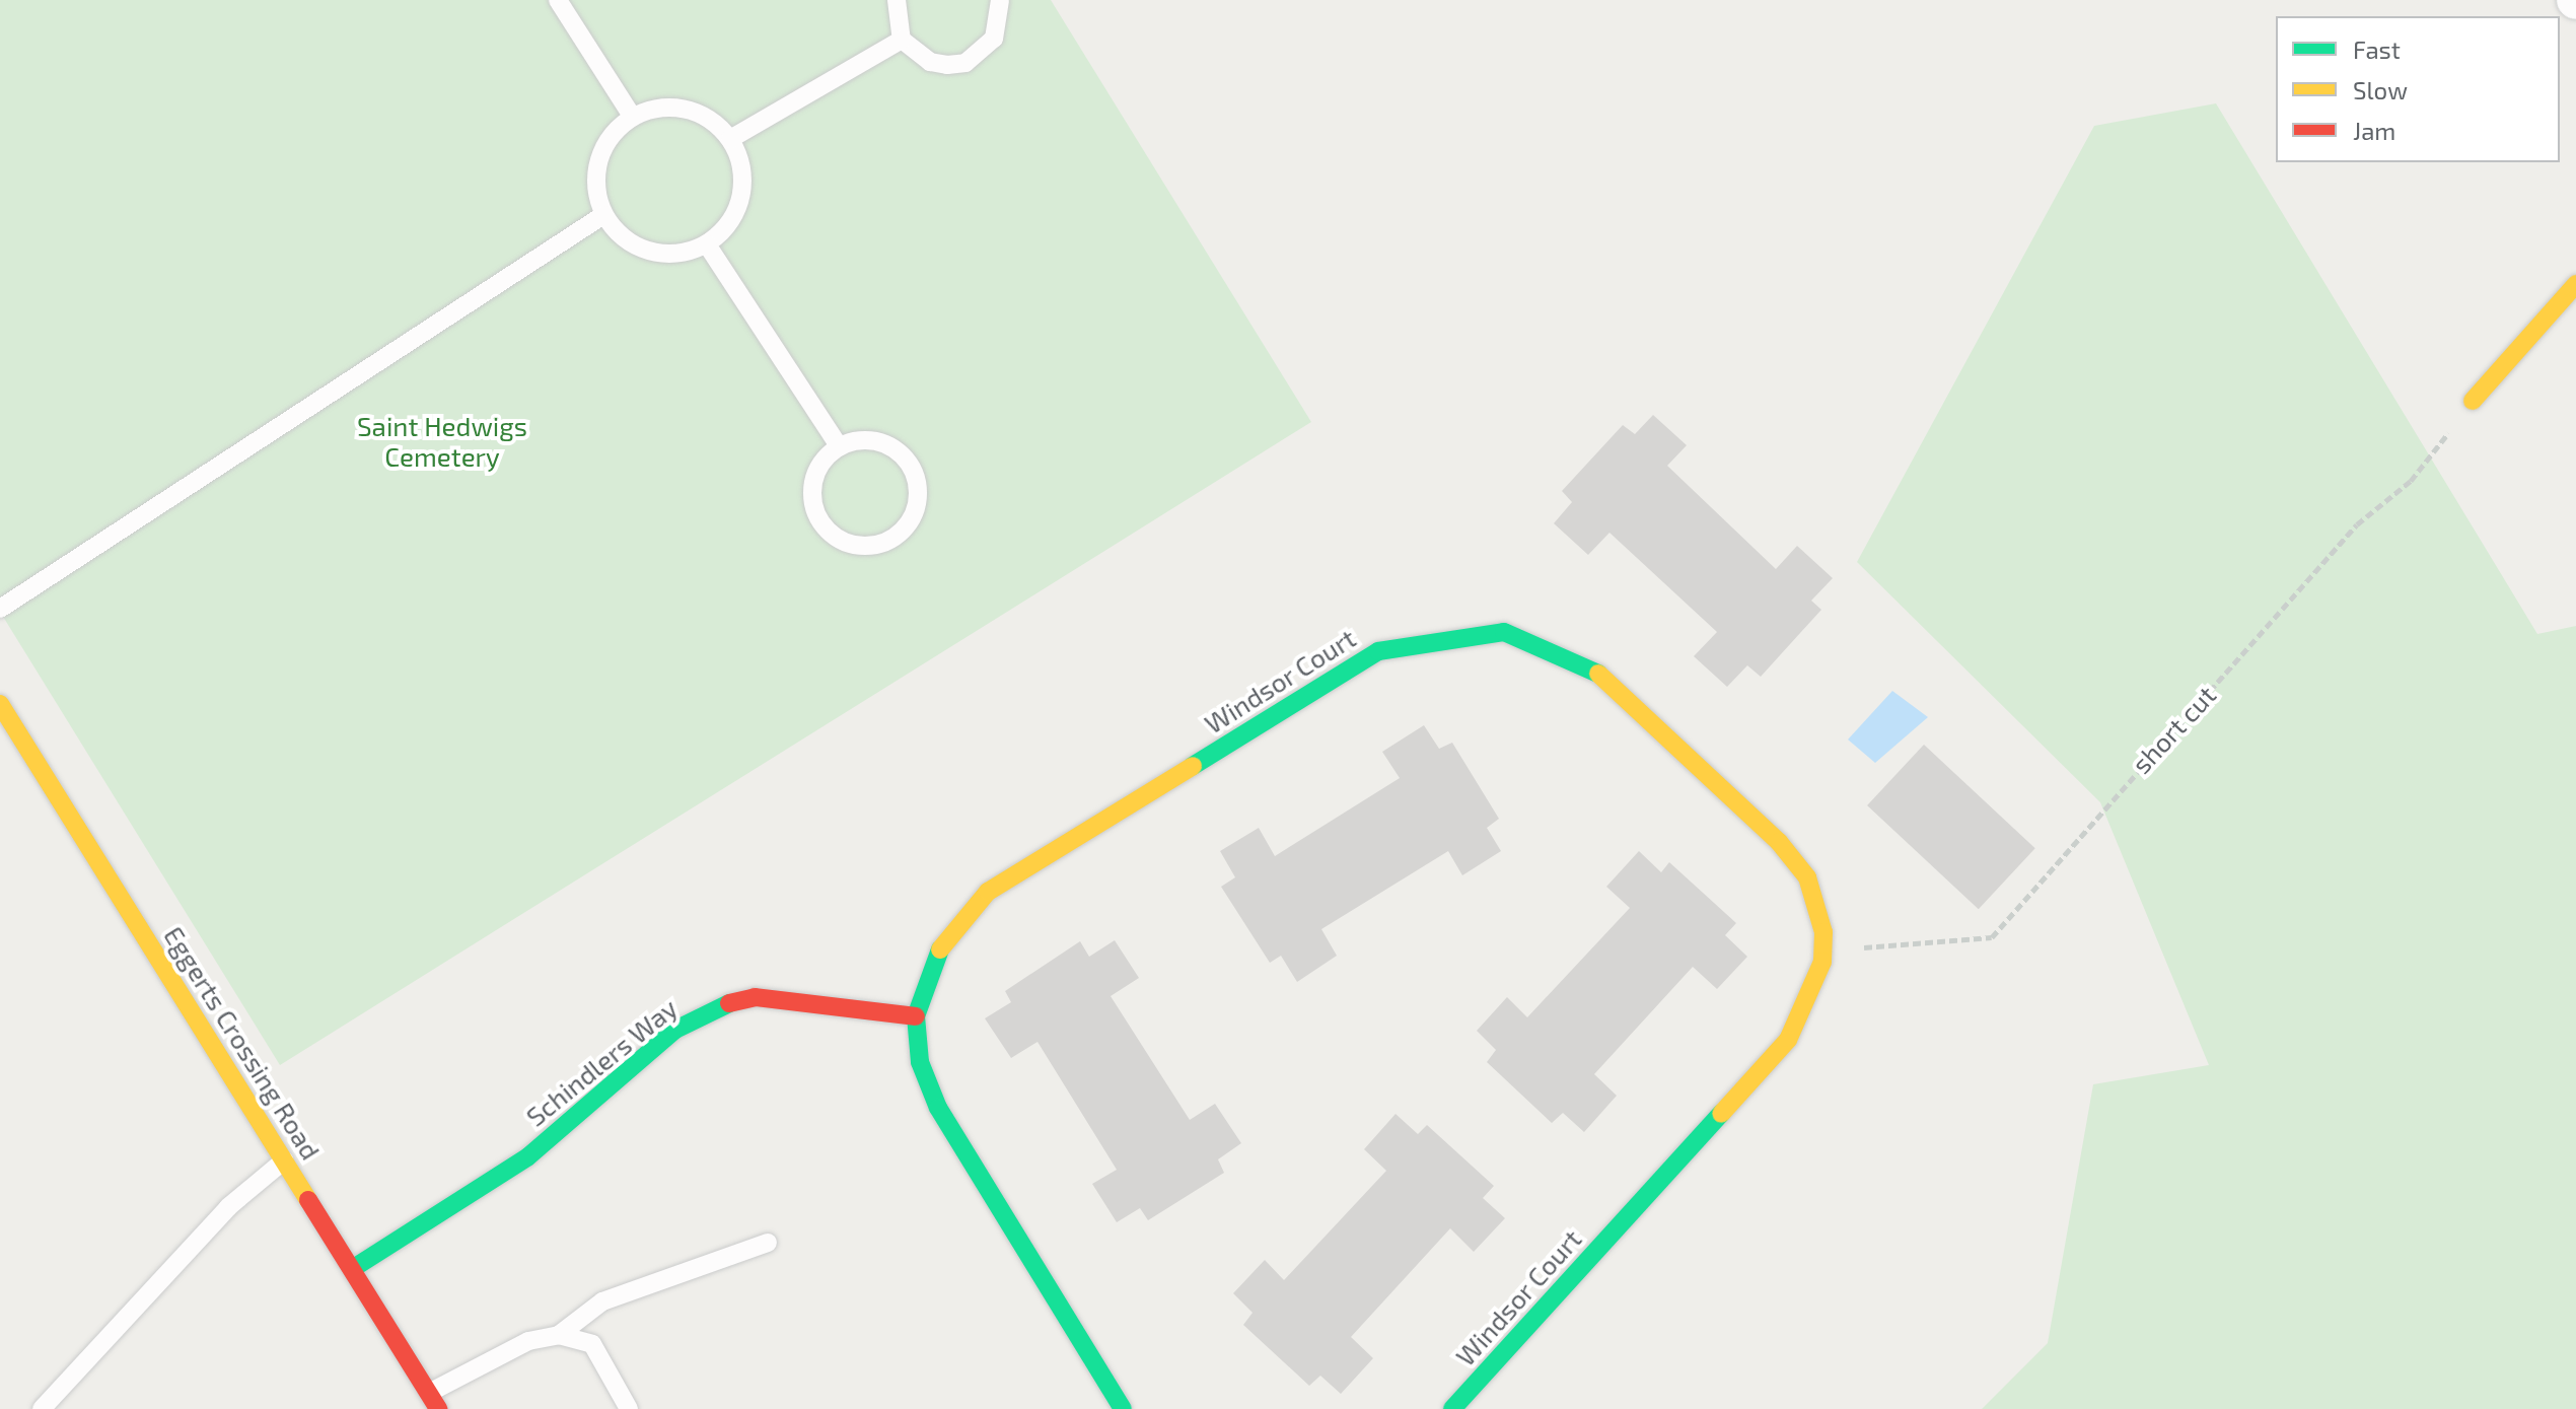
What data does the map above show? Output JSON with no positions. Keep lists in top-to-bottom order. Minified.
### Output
{"streets":{"street":["Windsor Court","Eggerts Crossing Road","Schindlers Way"],"path":["short cut"]},"crossings":[["Windsor Court","short cut"],["Windsor Court","Schindlers Way"],["Eggerts Crossing Road","Schindlers Way"]],"parks":["Saint Hedwigs Cemetery"],"legend":["Fast","Slow","Jam"]}
